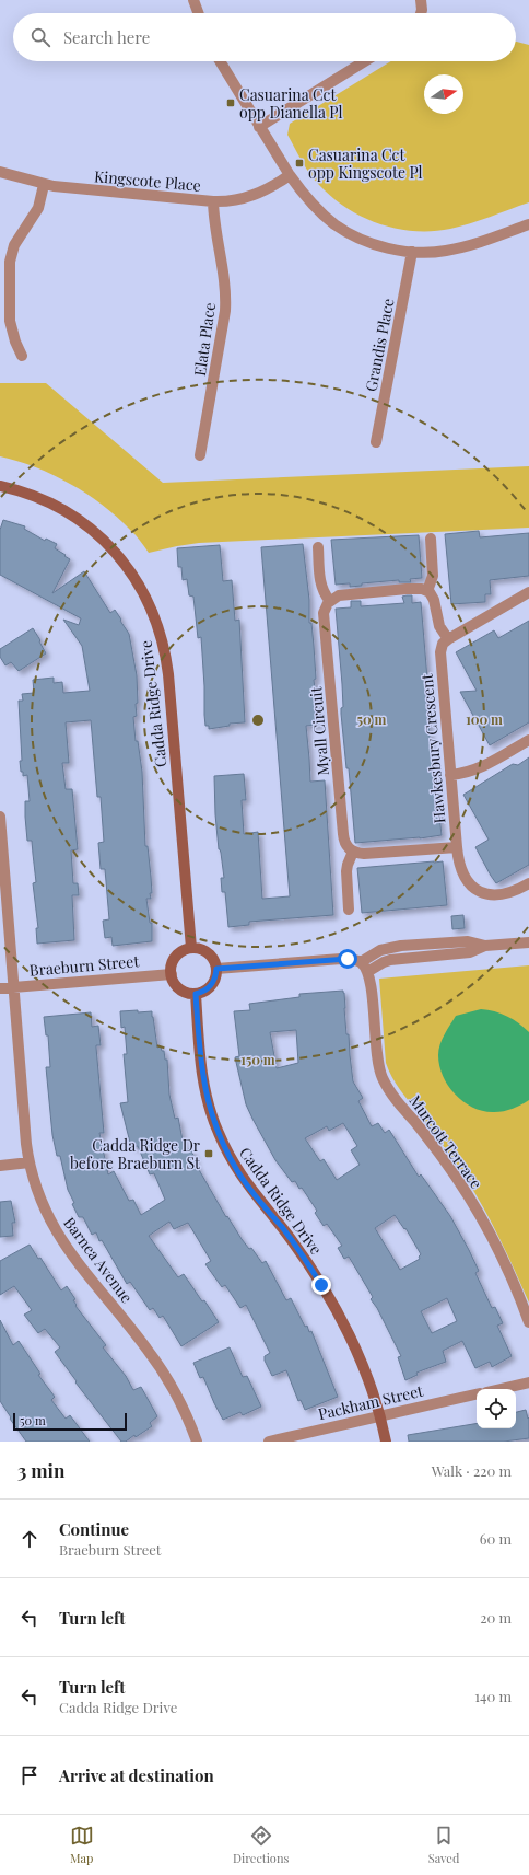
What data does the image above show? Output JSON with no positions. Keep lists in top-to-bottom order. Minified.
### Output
{"streets":{"street":["Kingscote Place","Elata Place","Grandis Place","Cadda Ridge Drive","Myall Circuit","Hawkesbury Crescent","Braeburn Street","Murcott Terrace","Barnea Avenue","Packham Street"]},"crossings":[["Kingscote Place","Elata Place"],["Cadda Ridge Drive","Braeburn Street"],["Cadda Ridge Drive","Packham Street"],["Braeburn Street","Barnea Avenue"]],"places":{"transit":["Casuarina Cct opp Dianella Pl","Casuarina Cct opp Kingscote Pl","Cadda Ridge Dr before Braeburn St"]},"scale_bar":"50 m","north":"right","page":{"search":"Search here","scale":"50 m","heading":["3 min","Walk · 220 m"],"list":[["Continue","Braeburn Street","60 m"],["Turn left","20 m"],["Turn left","Cadda Ridge Drive","140 m"],"Arrive at destination"],"nav":["Map","Directions","Saved"]},"rings":["50 m","100 m","150 m"]}
